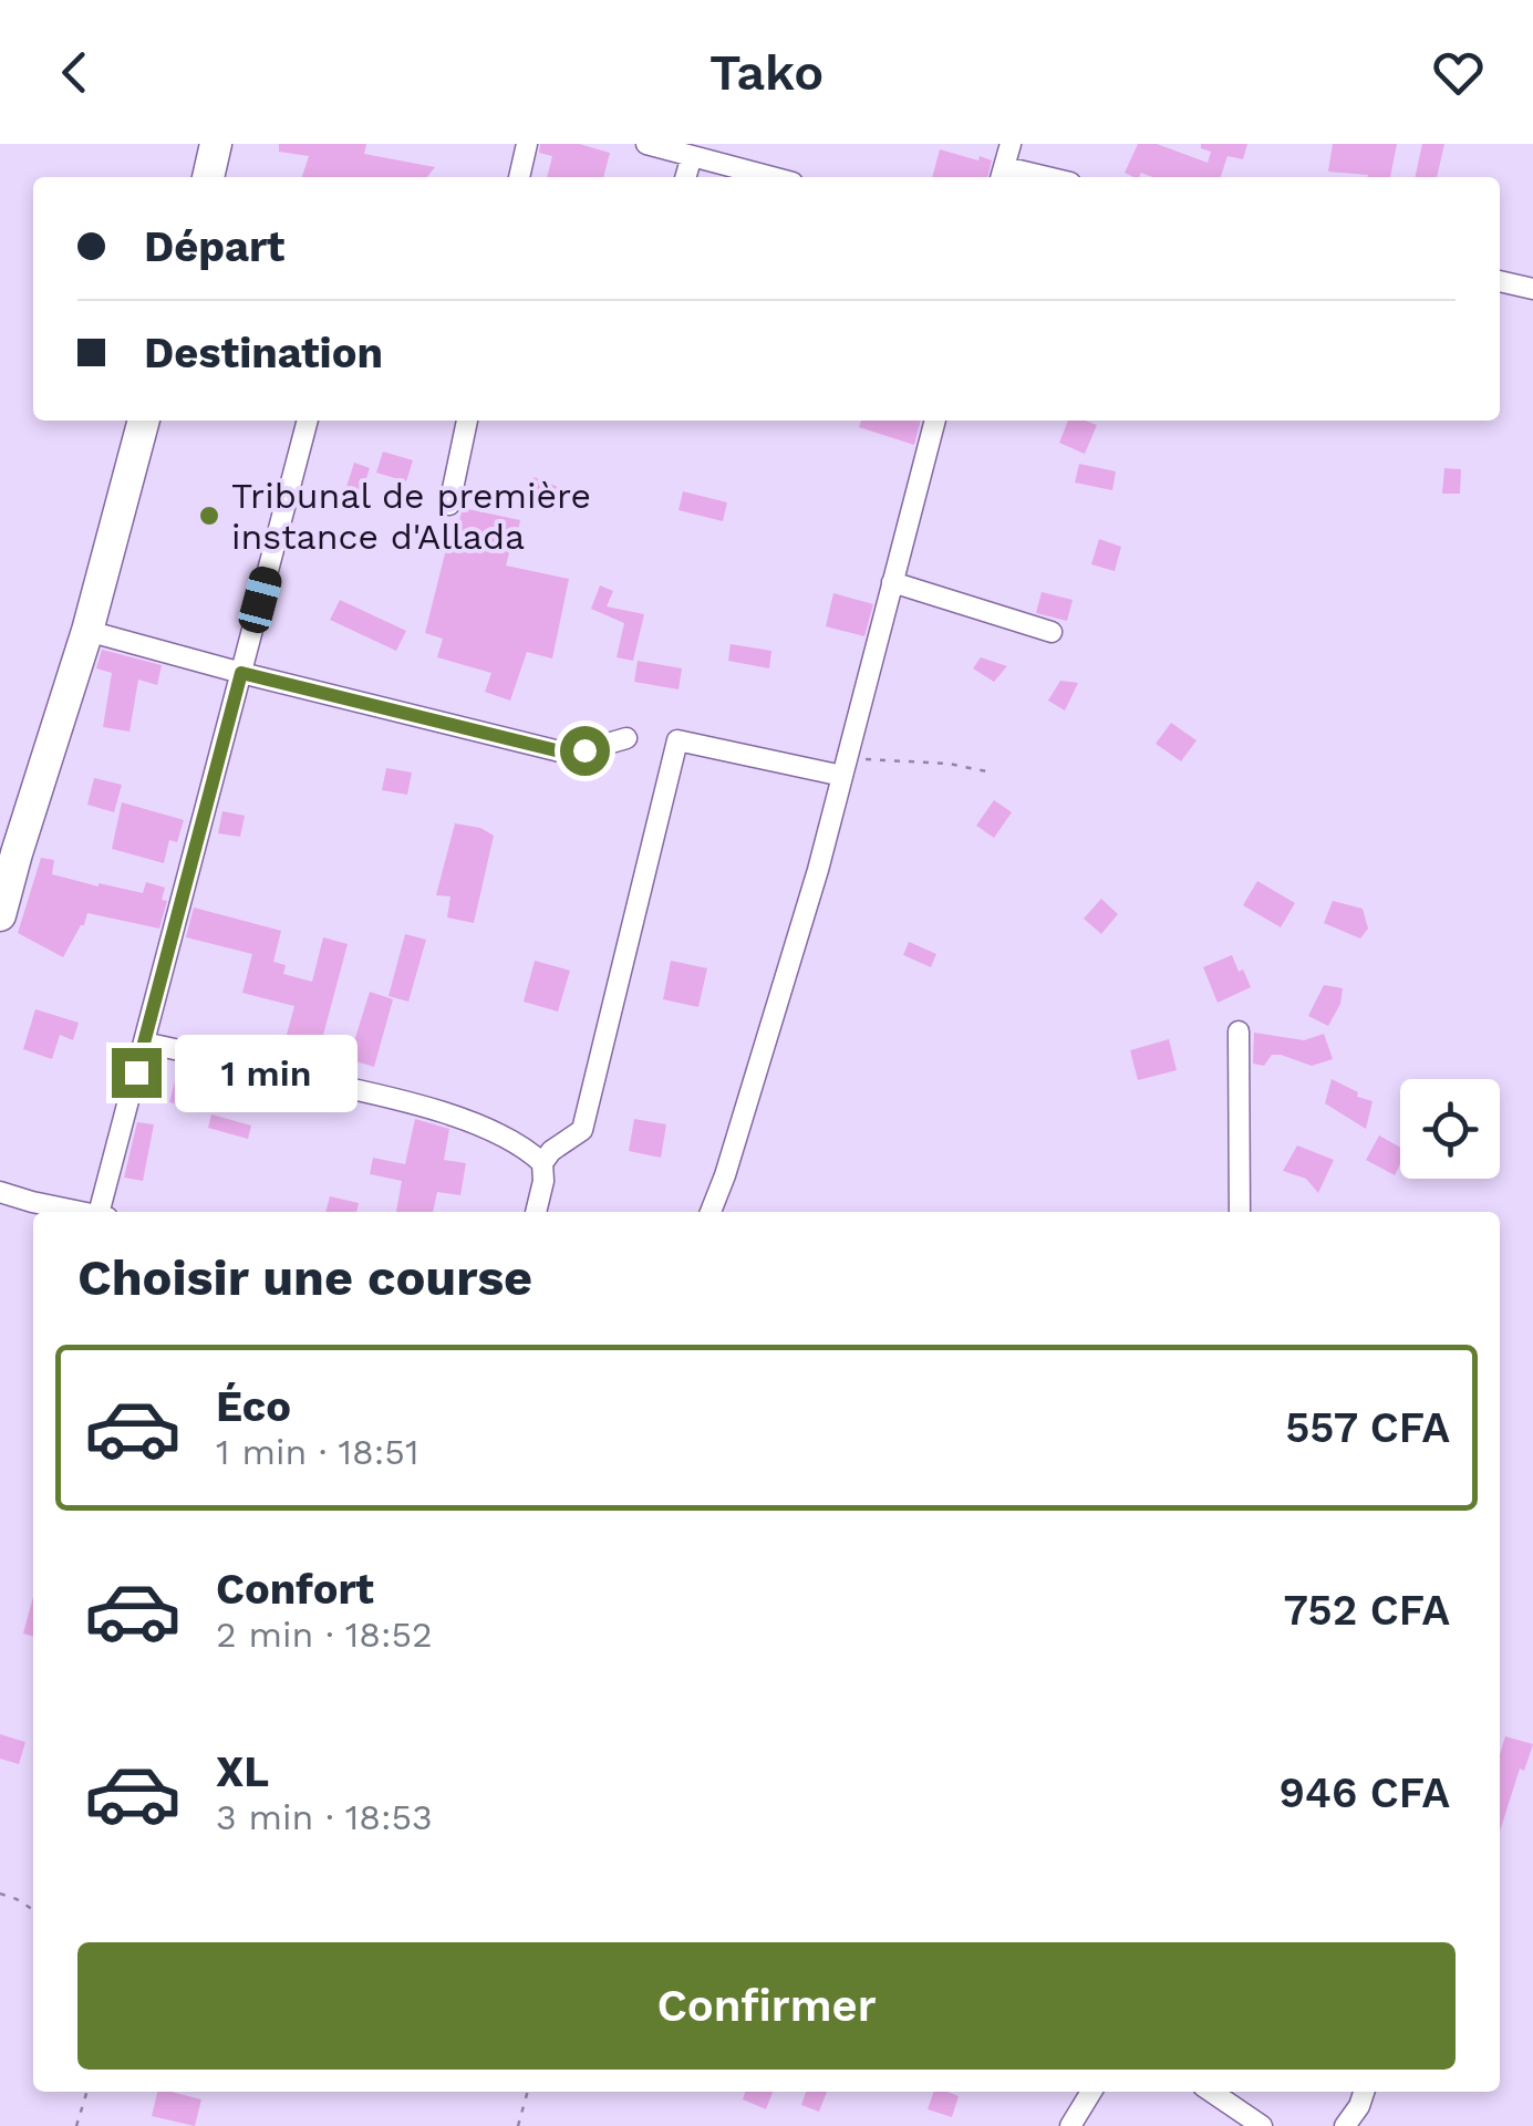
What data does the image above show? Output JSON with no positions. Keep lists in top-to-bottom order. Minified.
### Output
{"places":["Tribunal de première instance d'Allada"],"page":{"header":"Tako","banner":["Départ","Destination"],"bubble":"1 min","heading":"Choisir une course","list":[{"name":"Éco","note":"1 min · 18:51","value":"557 CFA"},{"name":"Confort","note":"2 min · 18:52","value":"752 CFA"},{"name":"XL","note":"3 min · 18:53","value":"946 CFA"}],"buttons":"Confirmer"}}
